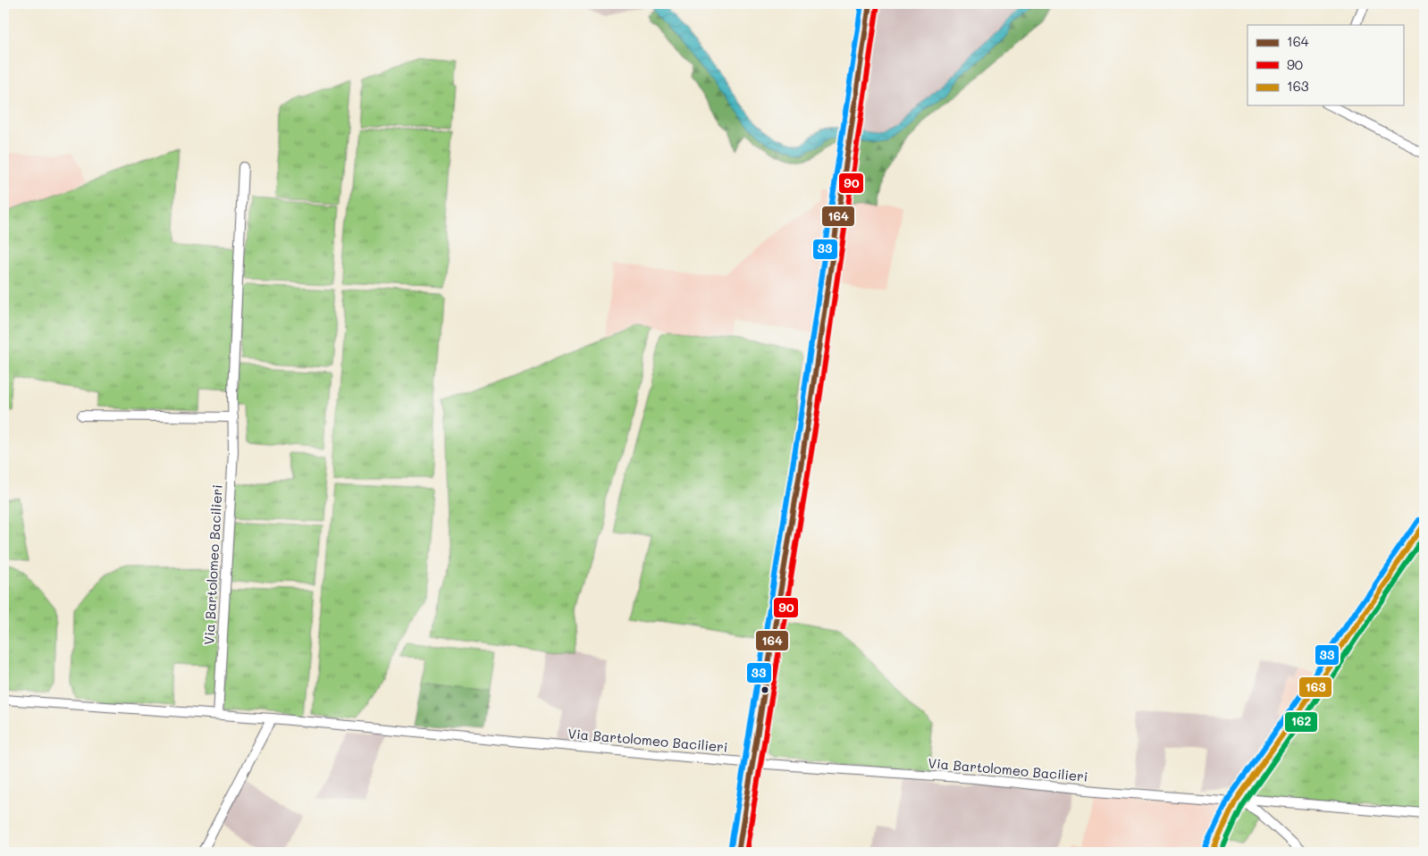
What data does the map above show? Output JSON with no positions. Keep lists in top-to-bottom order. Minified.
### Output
{"streets":{"street":["Via Bartolomeo Bacilieri"]},"lines":["transit line 164","transit line 33","transit line 90","transit line 163","transit line 162"],"legend":["164","90","163"]}
